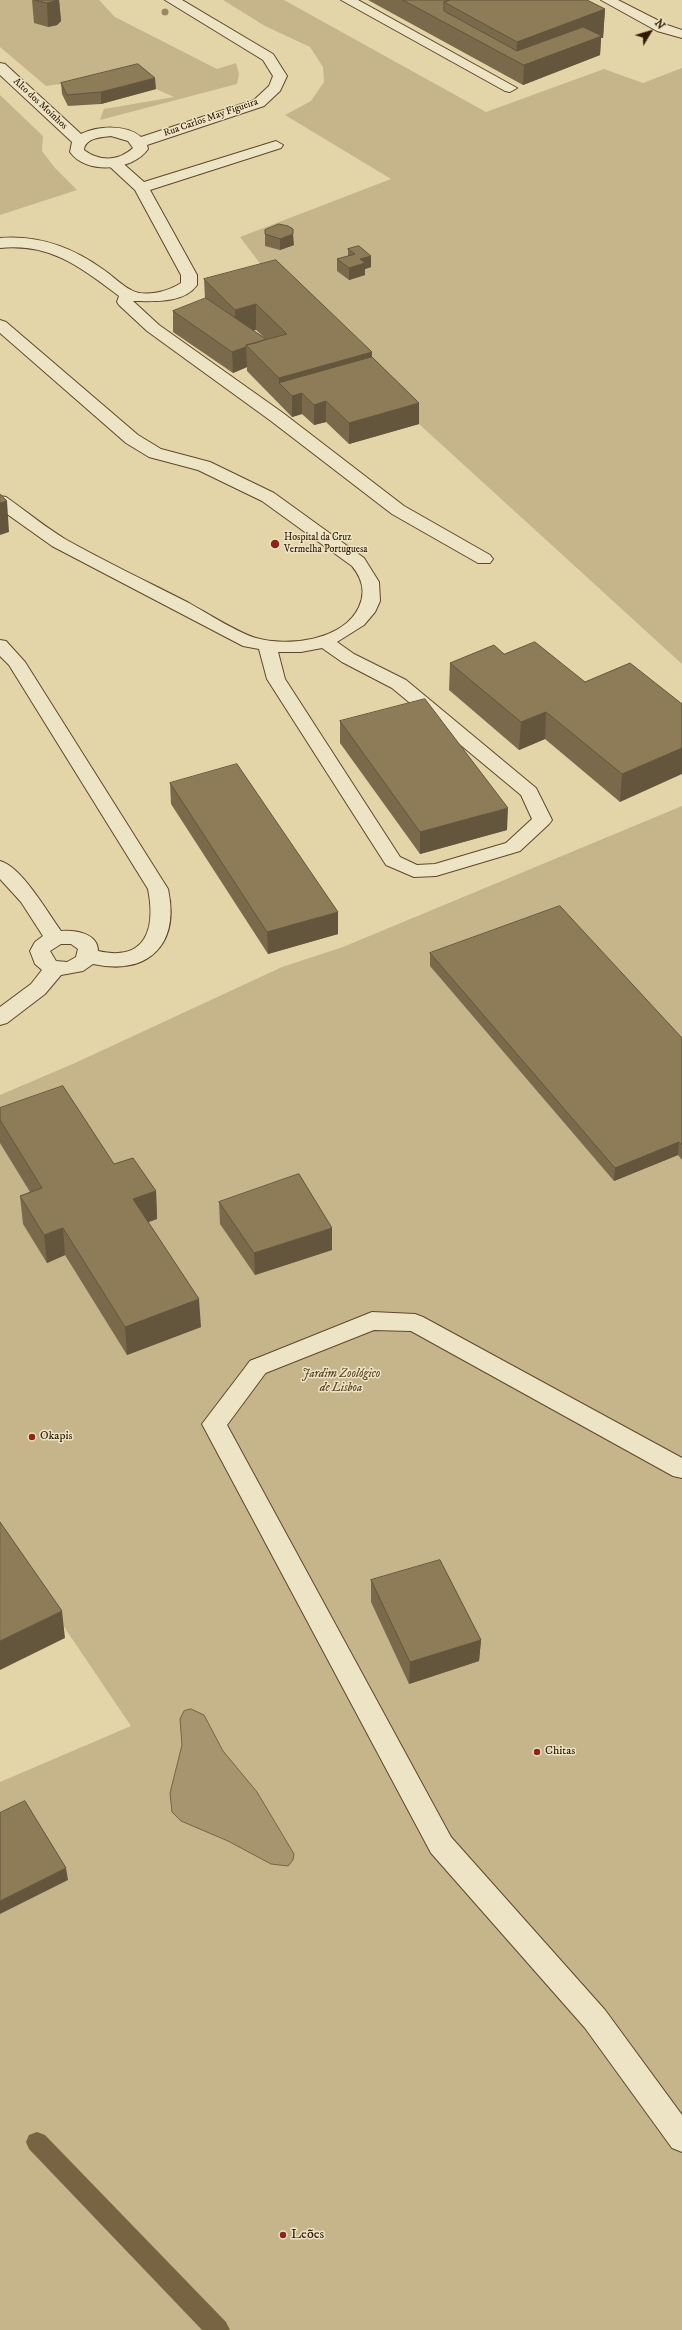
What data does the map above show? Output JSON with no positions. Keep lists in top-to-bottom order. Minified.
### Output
{"streets":{"street":["Alto dos Moinhos","Rua Carlos May Figueira"]},"parks":["Jardim Zoológico de Lisboa"],"places":["Hospital da Cruz Vermelha Portuguesa","Okapis","Chitas","Leões"],"north":"top right"}
